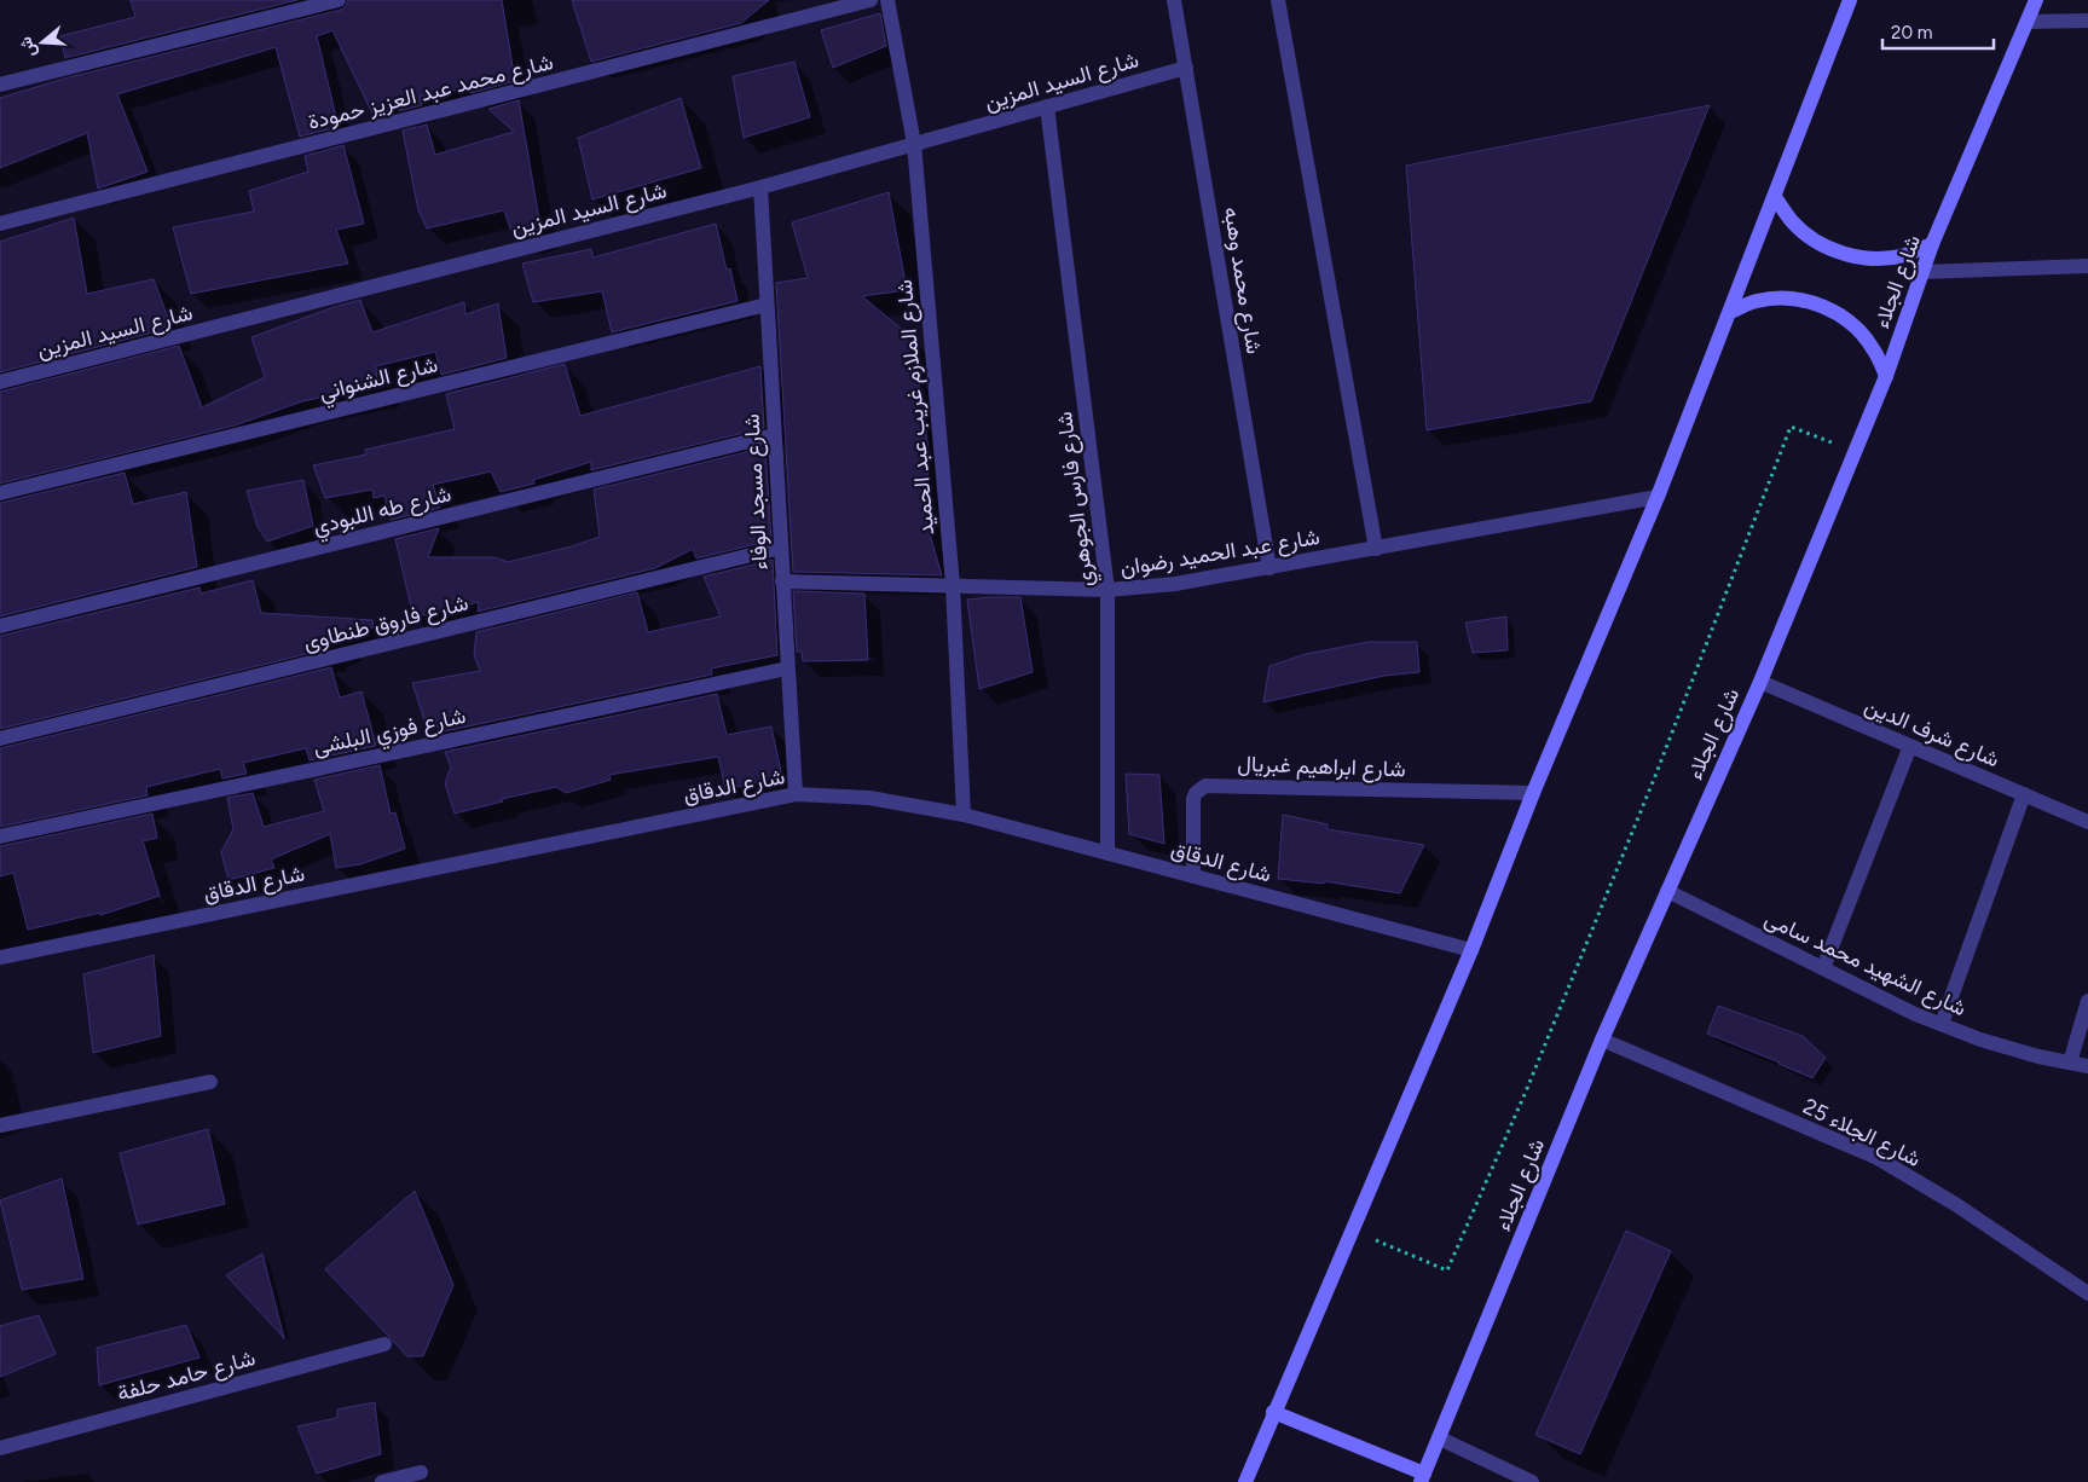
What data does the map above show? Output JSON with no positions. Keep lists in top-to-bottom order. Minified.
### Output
{"streets":{"main road":["شارع الجلاء"],"street":["شارع السيد المزين","شارع محمد عبد العزيز حمودة","شارع محمد وهبه","شارع الشنواني","شارع الملازم غريب عبد الحميد","شارع مسجد الوفاء","شارع فارس الجوهري","شارع طه اللبودي","شارع عبد الحميد رضوان","شارع فاروق طنطاوى","شارع فوزي البلشى","شارع شرف الدين","شارع ابراهيم غبريال","شارع الدقاق","شارع الشهيد محمد سامى","شارع الجلاء 25","شارع حامد حلفة"]},"crossings":[["شارع السيد المزين","شارع محمد وهبه"],["شارع السيد المزين","شارع الملازم غريب عبد الحميد"],["شارع السيد المزين","شارع مسجد الوفاء"],["شارع السيد المزين","شارع فارس الجوهري"],["شارع محمد وهبه","شارع عبد الحميد رضوان"],["شارع الجلاء","شارع شرف الدين"],["شارع الجلاء","شارع الشهيد محمد سامى"],["شارع الجلاء","شارع الجلاء 25"],["شارع الشنواني","شارع مسجد الوفاء"],["شارع الملازم غريب عبد الحميد","شارع عبد الحميد رضوان"],["شارع الملازم غريب عبد الحميد","شارع الدقاق"],["شارع مسجد الوفاء","شارع طه اللبودي"],["شارع مسجد الوفاء","شارع عبد الحميد رضوان"],["شارع مسجد الوفاء","شارع فاروق طنطاوى"],["شارع مسجد الوفاء","شارع فوزي البلشى"],["شارع مسجد الوفاء","شارع الدقاق"],["شارع فارس الجوهري","شارع عبد الحميد رضوان"],["شارع فارس الجوهري","شارع الدقاق"],["شارع ابراهيم غبريال","شارع الدقاق"]],"scale_bar":"20 m","north":"left"}
